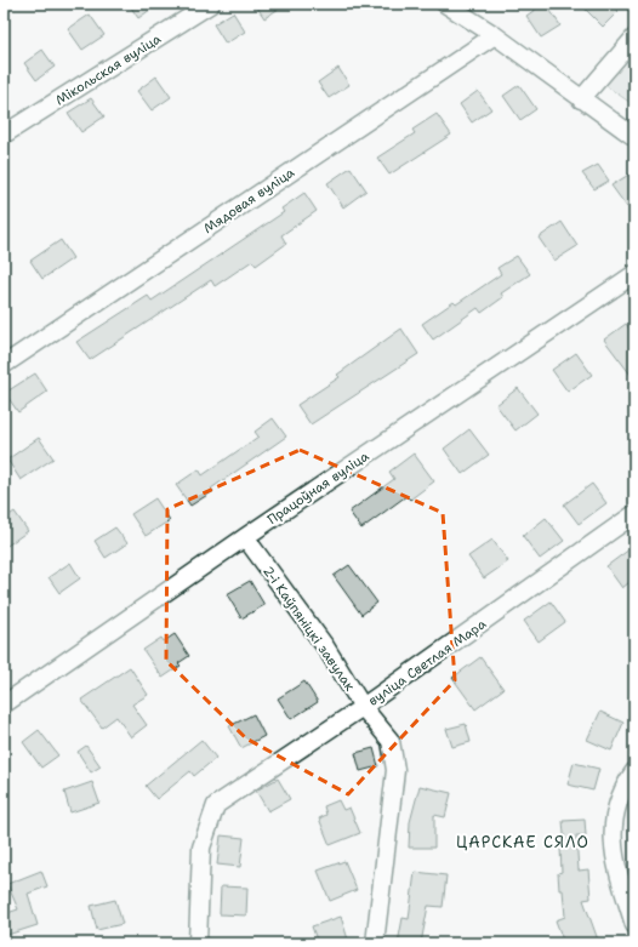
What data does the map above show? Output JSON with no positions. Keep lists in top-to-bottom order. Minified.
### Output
{"streets":{"street":["Мікольская вуліца","Мядовая вуліца","Працоўная вуліца","2-і Каўпяніцкі завулак","вуліца Светлая Мара"]},"crossings":[["Працоўная вуліца","2-і Каўпяніцкі завулак"],["2-і Каўпяніцкі завулак","вуліца Светлая Мара"]],"districts":["ЦАРСКАЕ СЯЛО"]}
